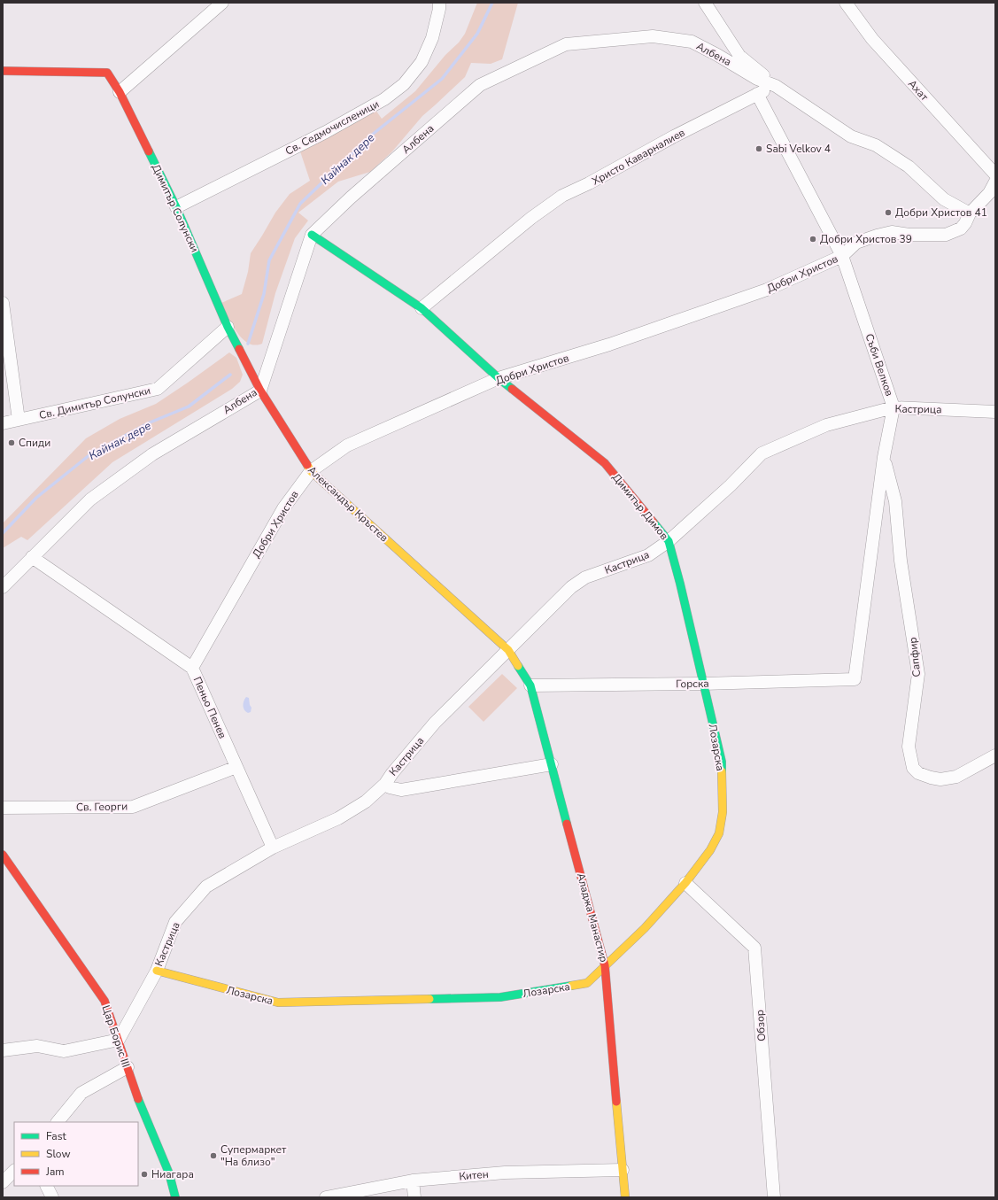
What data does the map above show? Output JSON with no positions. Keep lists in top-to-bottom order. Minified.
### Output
{"streets":{"street":["Албена","Ахат","Св. Седмочисленици","Христо Каварналиев","Димитър Солунски","Добри Христов","Съби Велков","Св. Димитър Солунски","Кастрица","Александър Кръстев","Димитър Димов","Сапфир","Горска","Пеньо Пенев","Лозарска","Св. Георги","Аладжа Манастир","Обзор","Цар Борис III","Китен"]},"crossings":[["Албена","Христо Каварналиев"],["Албена","Добри Христов"],["Албена","Александър Кръстев"],["Албена","Димитър Димов"],["Албена","Пеньо Пенев"],["Св. Седмочисленици","Димитър Солунски"],["Христо Каварналиев","Съби Велков"],["Христо Каварналиев","Димитър Димов"],["Димитър Солунски","Св. Димитър Солунски"],["Димитър Солунски","Александър Кръстев"],["Добри Христов","Съби Велков"],["Добри Христов","Александър Кръстев"],["Добри Христов","Димитър Димов"],["Добри Христов","Пеньо Пенев"],["Съби Велков","Кастрица"],["Съби Велков","Сапфир"],["Съби Велков","Горска"],["Св. Димитър Солунски","Александър Кръстев"],["Кастрица","Александър Кръстев"],["Кастрица","Димитър Димов"],["Кастрица","Пеньо Пенев"],["Кастрица","Лозарска"],["Кастрица","Аладжа Манастир"],["Кастрица","Цар Борис III"],["Александър Кръстев","Аладжа Манастир"],["Димитър Димов","Горска"],["Димитър Димов","Лозарска"],["Горска","Лозарска"],["Горска","Аладжа Манастир"],["Пеньо Пенев","Св. Георги"],["Лозарска","Аладжа Манастир"],["Лозарска","Обзор"],["Аладжа Манастир","Китен"]],"water":["Кайнак дере"],"places":["Sabi Velkov 4","Добри Христов 41","Добри Христов 39","Спиди","Супермаркет \"На близо\"","Ниагара"],"legend":["Fast","Slow","Jam"]}
